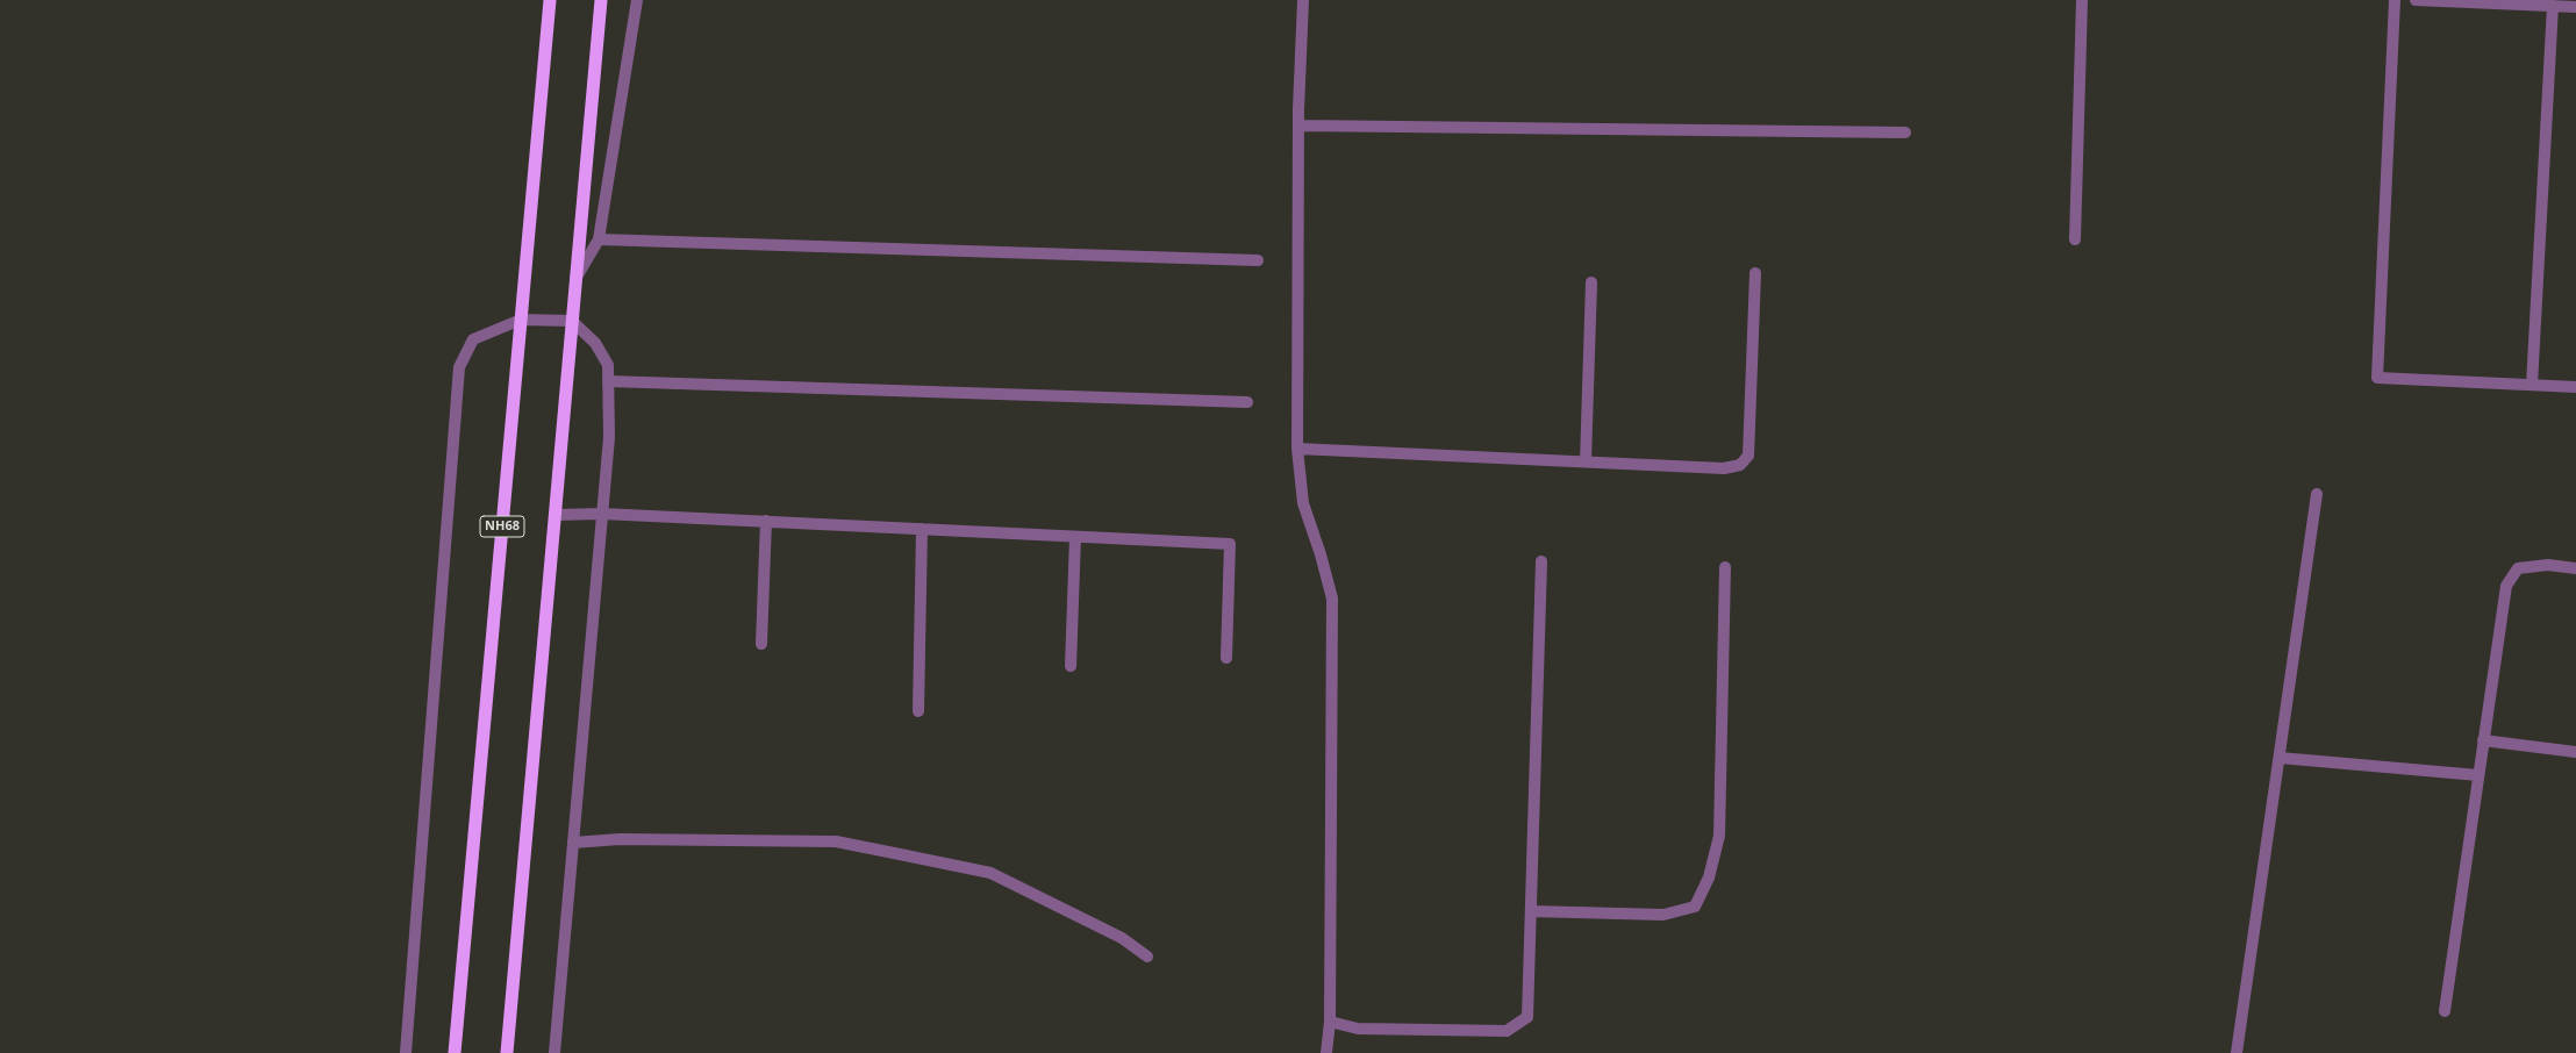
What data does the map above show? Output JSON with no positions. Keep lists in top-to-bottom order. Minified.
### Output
{"streets":{"highway":["NH68"]}}
